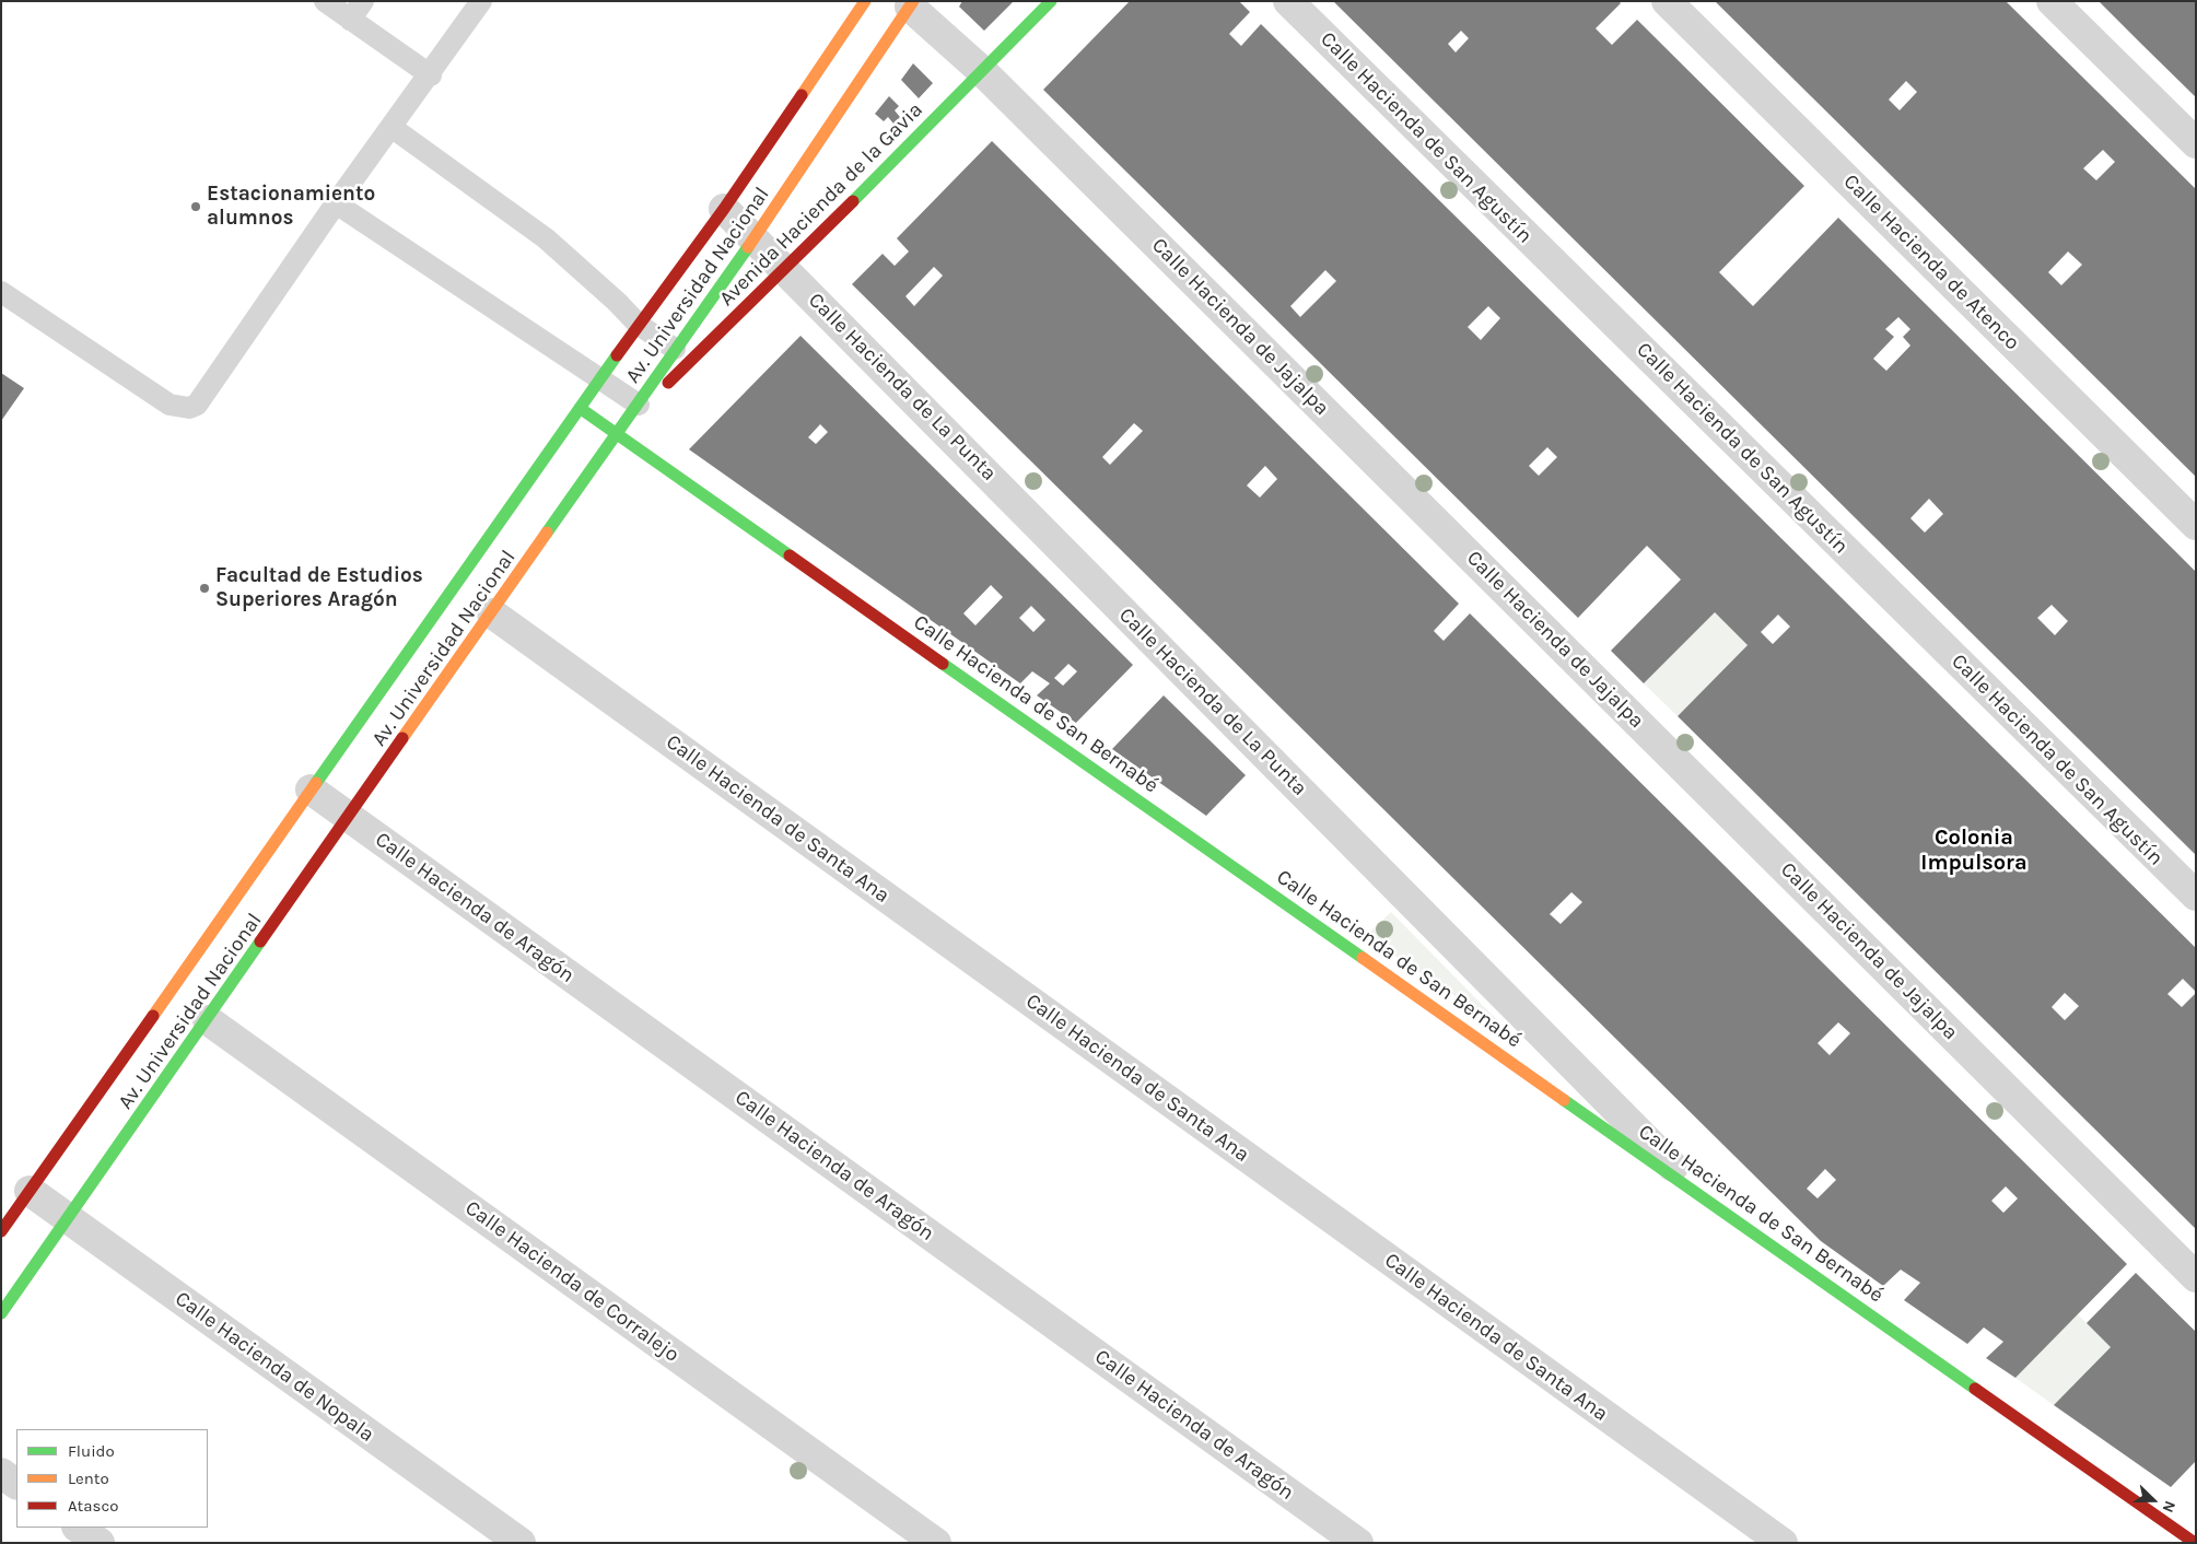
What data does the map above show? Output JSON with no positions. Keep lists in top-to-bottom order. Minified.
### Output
{"streets":{"street":["Calle Hacienda de San Agustín","Avenida Hacienda de la Gavia","Calle Hacienda de Atenco","Av. Universidad Nacional","Calle Hacienda de Jajalpa","Calle Hacienda de La Punta","Calle Hacienda de San Bernabé","Calle Hacienda de Santa Ana","Calle Hacienda de Aragón","Calle Hacienda de Corralejo","Calle Hacienda de Nopala"]},"crossings":[["Avenida Hacienda de la Gavia","Av. Universidad Nacional"],["Avenida Hacienda de la Gavia","Calle Hacienda de Jajalpa"],["Avenida Hacienda de la Gavia","Calle Hacienda de La Punta"],["Avenida Hacienda de la Gavia","Calle Hacienda de San Bernabé"],["Av. Universidad Nacional","Calle Hacienda de Jajalpa"],["Av. Universidad Nacional","Calle Hacienda de La Punta"],["Av. Universidad Nacional","Calle Hacienda de San Bernabé"],["Av. Universidad Nacional","Calle Hacienda de Santa Ana"],["Av. Universidad Nacional","Calle Hacienda de Aragón"],["Av. Universidad Nacional","Calle Hacienda de Corralejo"],["Av. Universidad Nacional","Calle Hacienda de Nopala"],["Calle Hacienda de La Punta","Calle Hacienda de San Bernabé"]],"districts":["Colonia Impulsora"],"places":["Estacionamiento alumnos","Facultad de Estudios Superiores Aragón"],"legend":["Fluido","Lento","Atasco"],"north":"right"}
